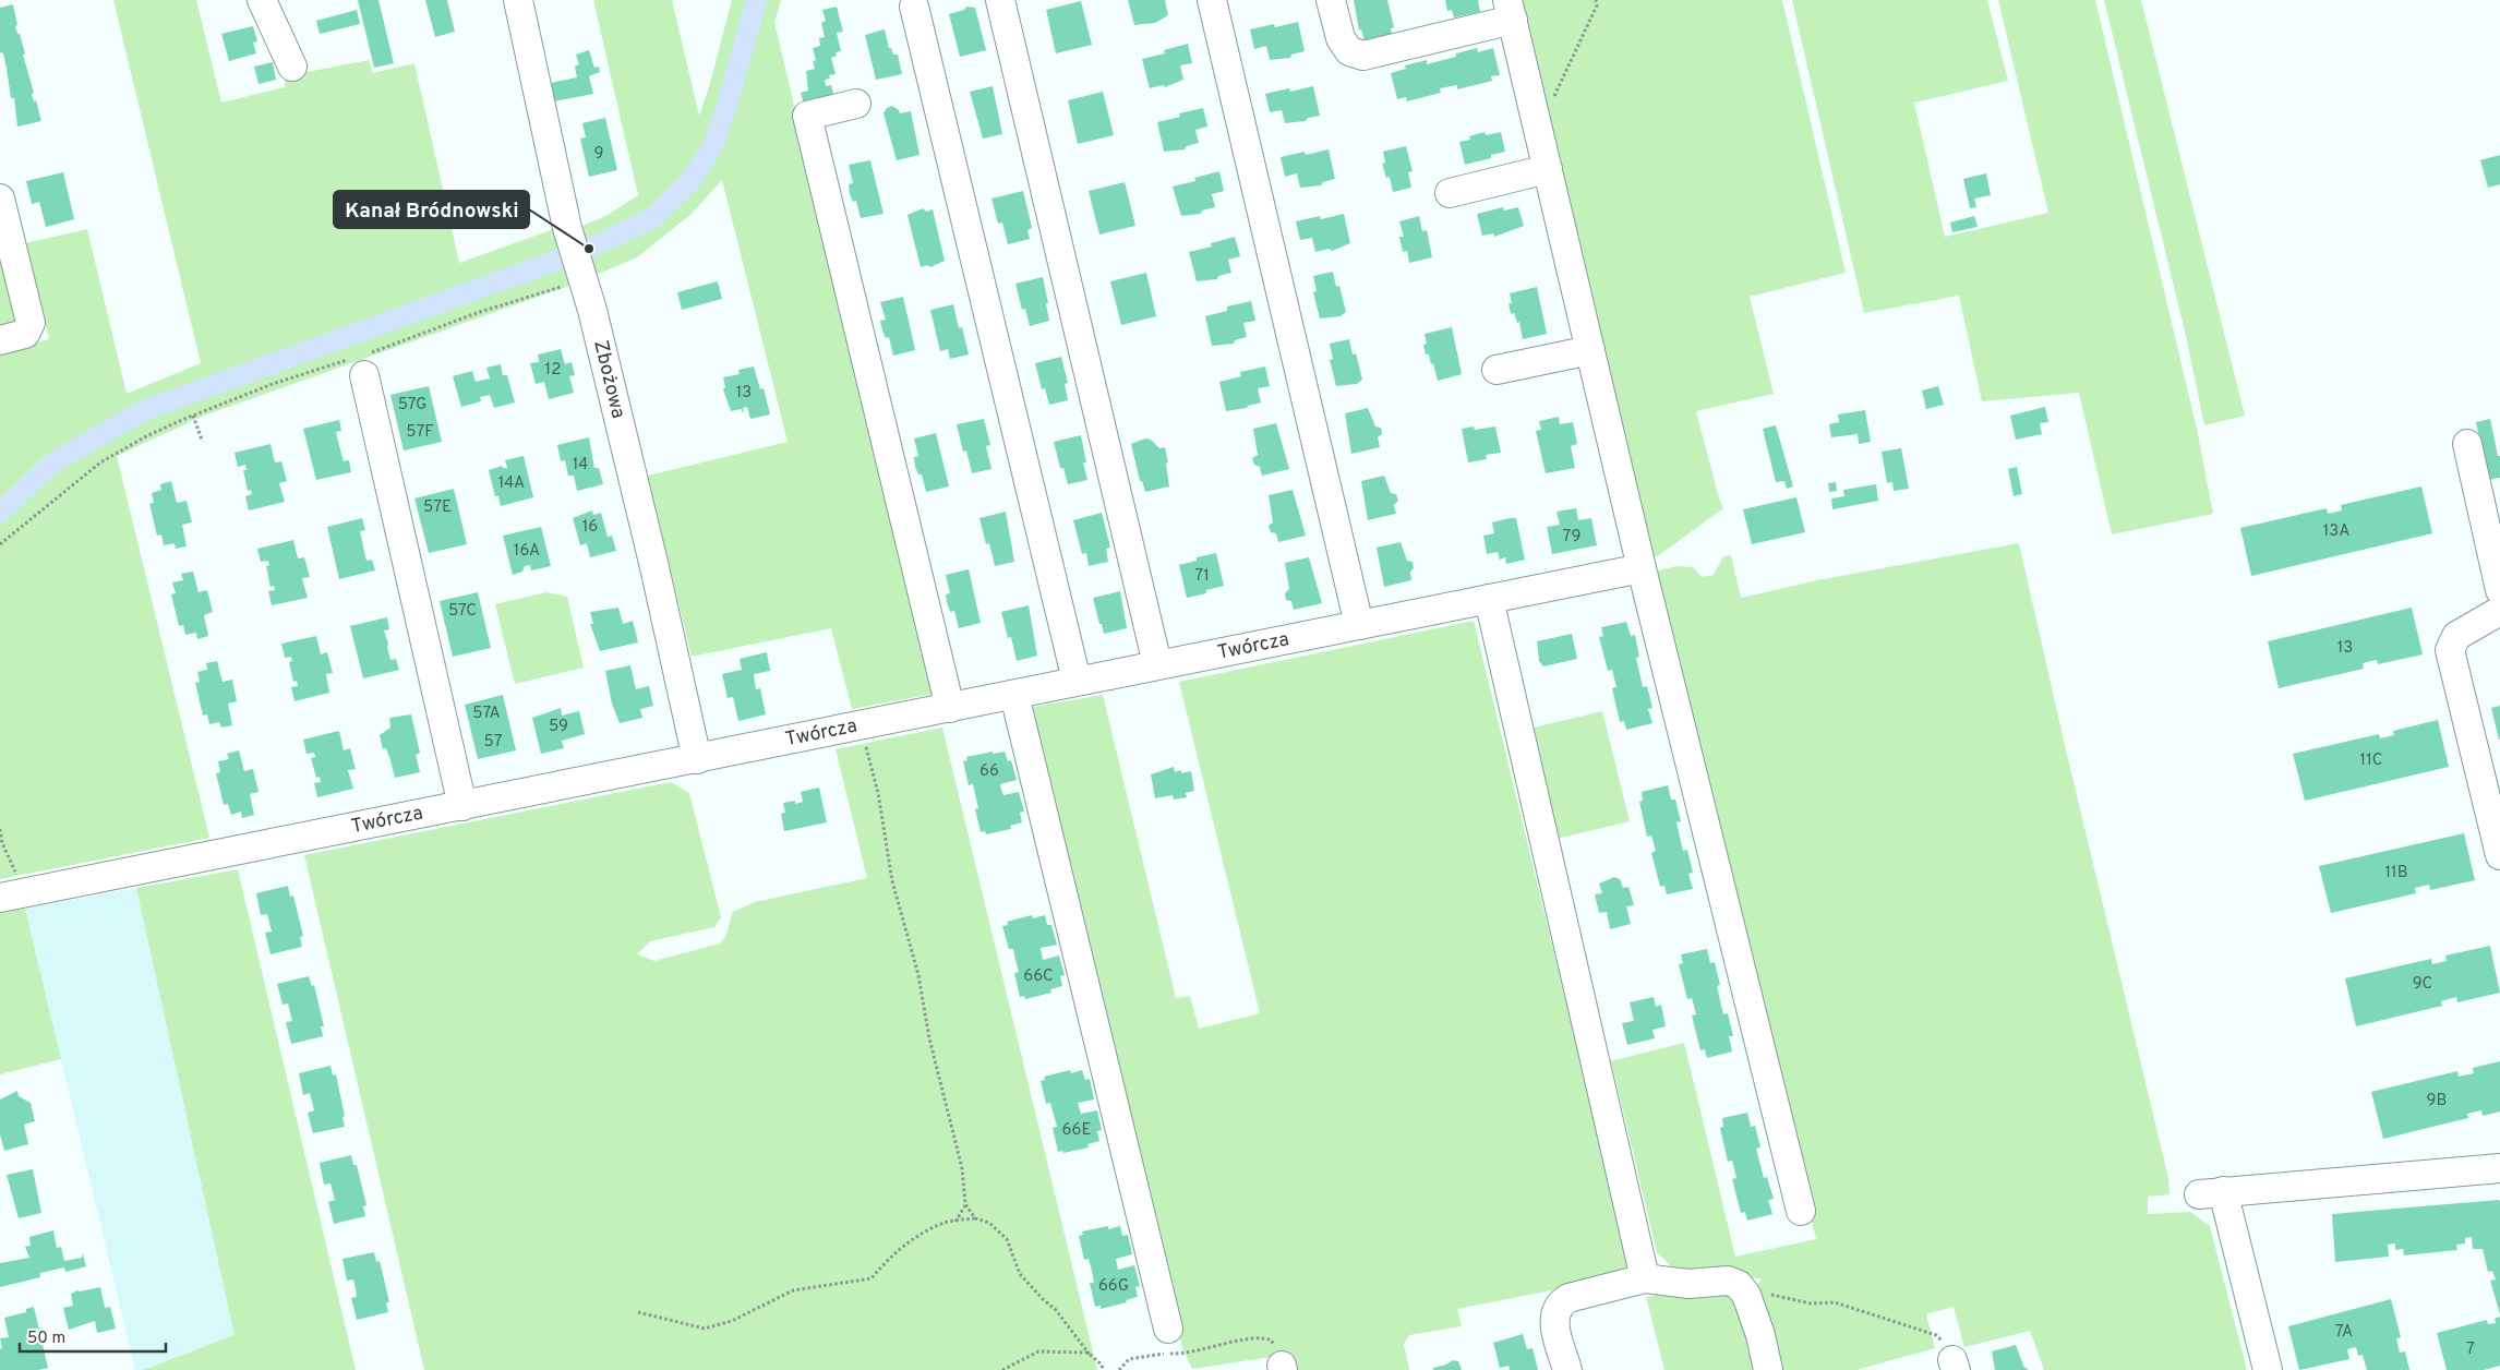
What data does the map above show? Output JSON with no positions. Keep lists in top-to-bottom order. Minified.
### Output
{"streets":{"street":["Zbożowa","Twórcza"]},"crossings":[["Zbożowa","Twórcza"]],"places":["Kanał Bródnowski"],"house_numbers":["9","12","13","57G","57F","14","14A","57E","16","13A","79","16A","71","57C","13","57A","59","57","11C","66","11B","66C","9C","9B","66E","66G","7A","7"],"scale_bar":"50 m"}
